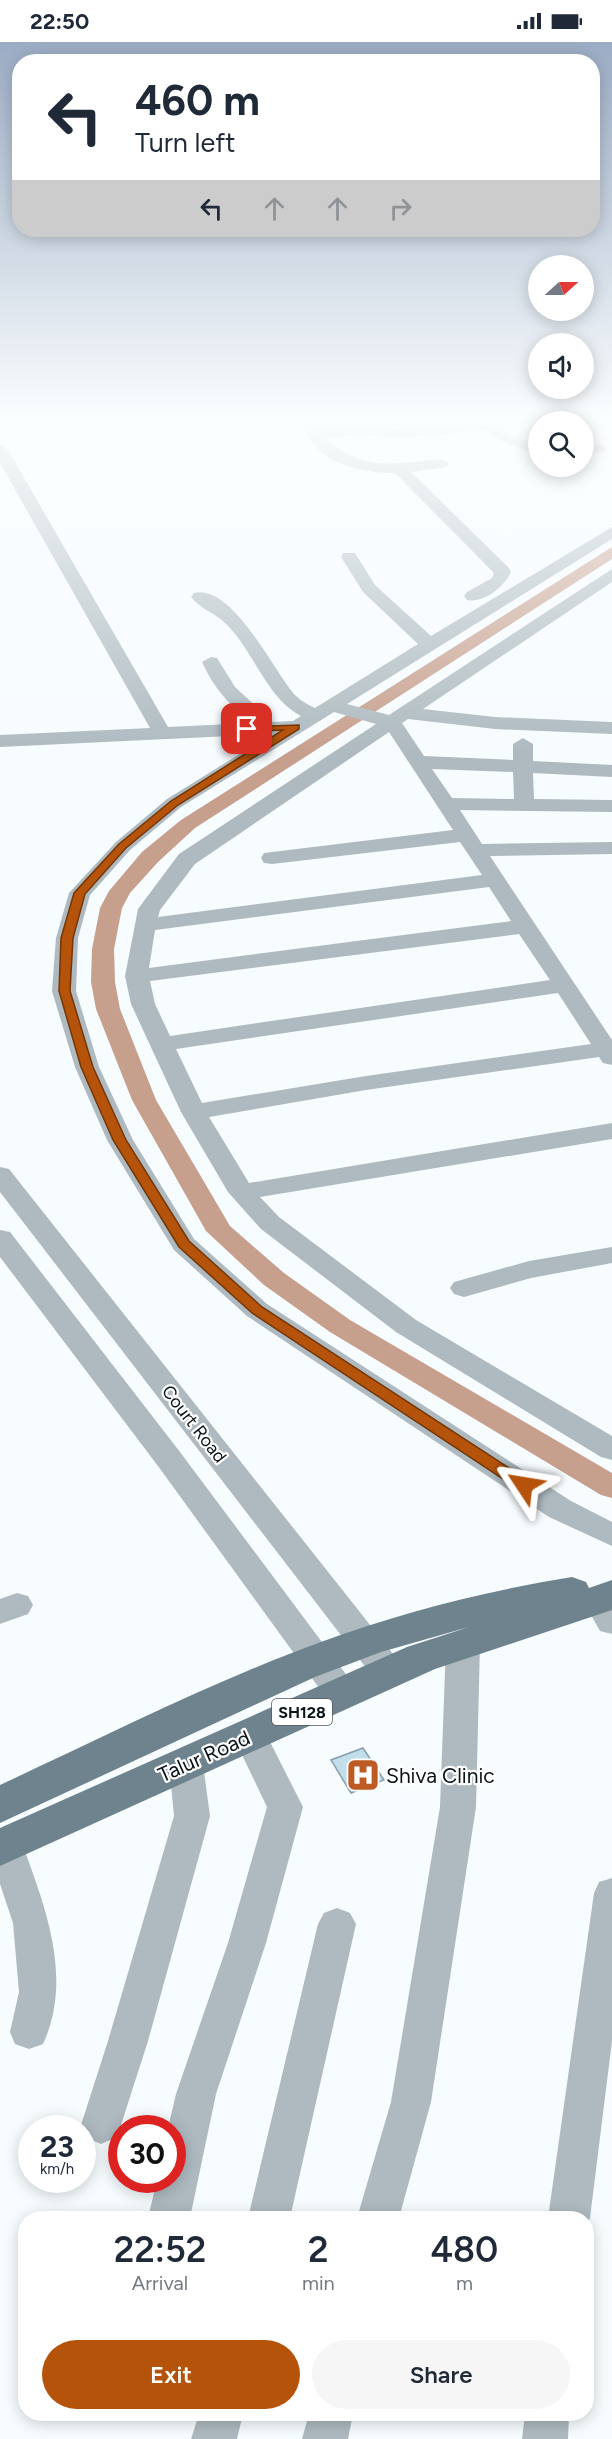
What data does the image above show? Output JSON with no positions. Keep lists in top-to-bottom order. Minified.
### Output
{"streets":{"main road":["SH128","Talur Road"],"street":["Court Road"]},"crossings":[["Court Road","Talur Road"]],"places":{"hospital":["Shiva Clinic"]},"north":"right","page":{"status":"22:50","turn":["460 m","Turn left"],"speed":"23 km/h","limit":"30","eta":["22:52","Arrival","2","min","480","m"],"buttons":["Exit","Share"]}}
